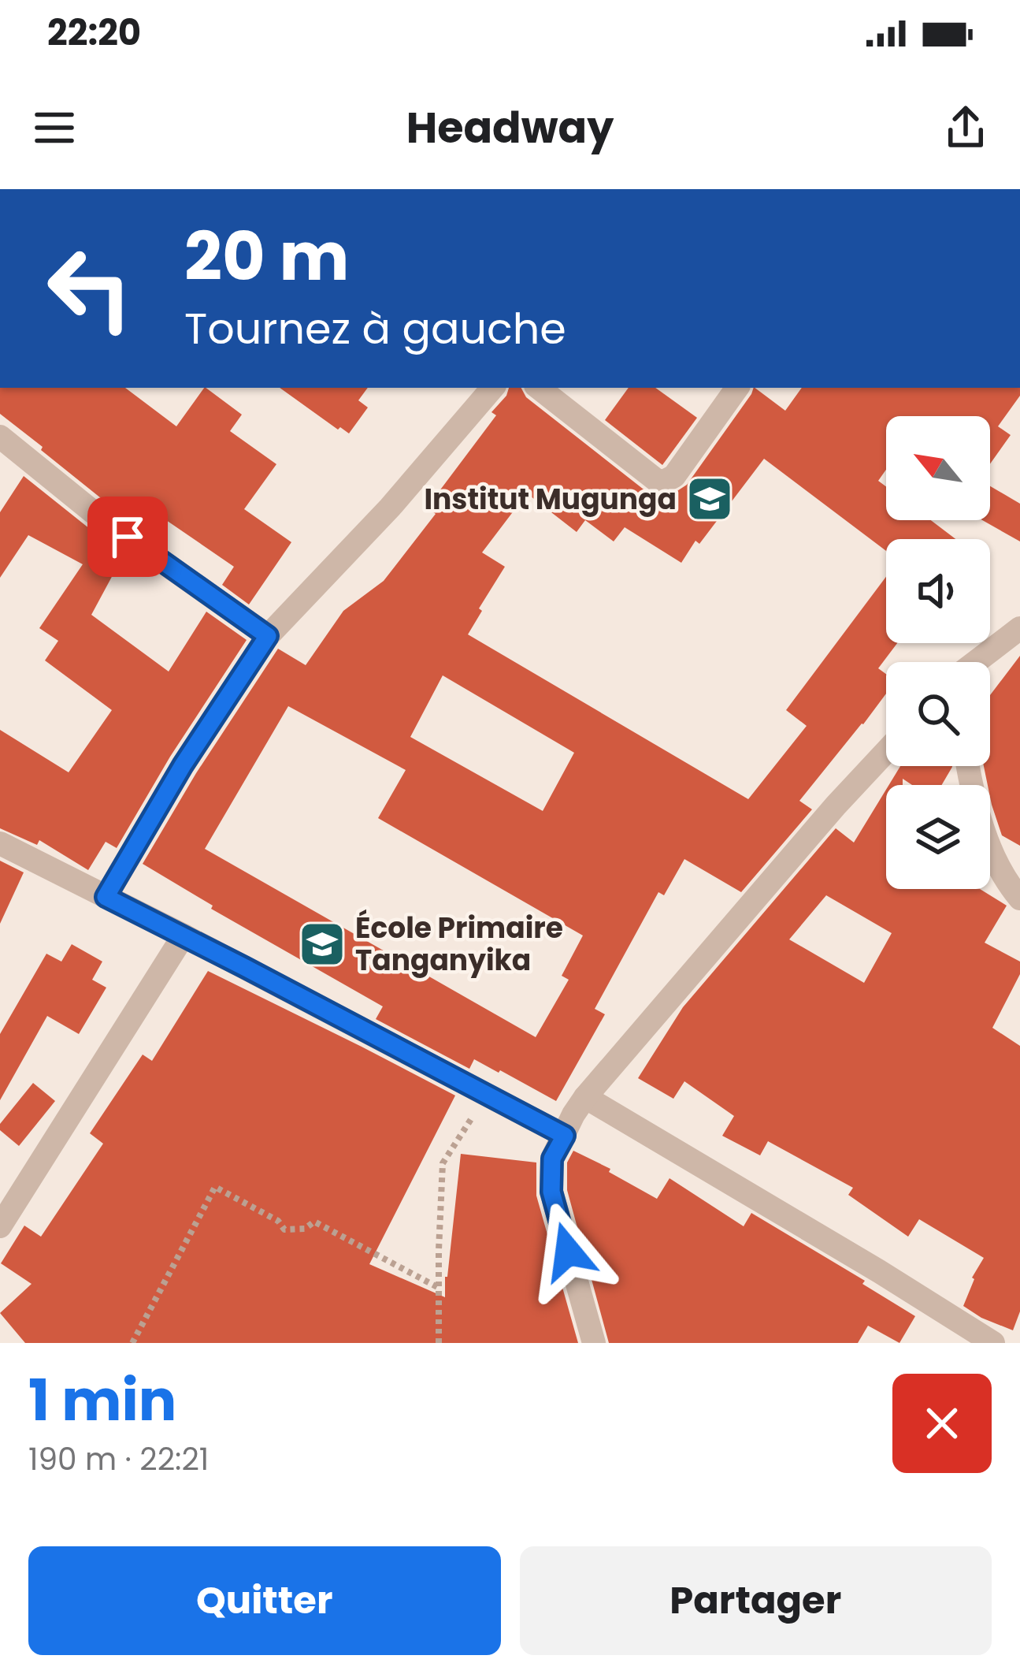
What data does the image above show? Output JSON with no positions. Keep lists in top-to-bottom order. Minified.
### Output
{"places":{"school or university":["Institut Mugunga","École Primaire Tanganyika"]},"north":"top left","page":{"status":"22:20","header":"Headway","turn":["20 m","Tournez à gauche"],"heading":["1 min","190 m · 22:21"],"buttons":["Quitter","Partager"]}}
